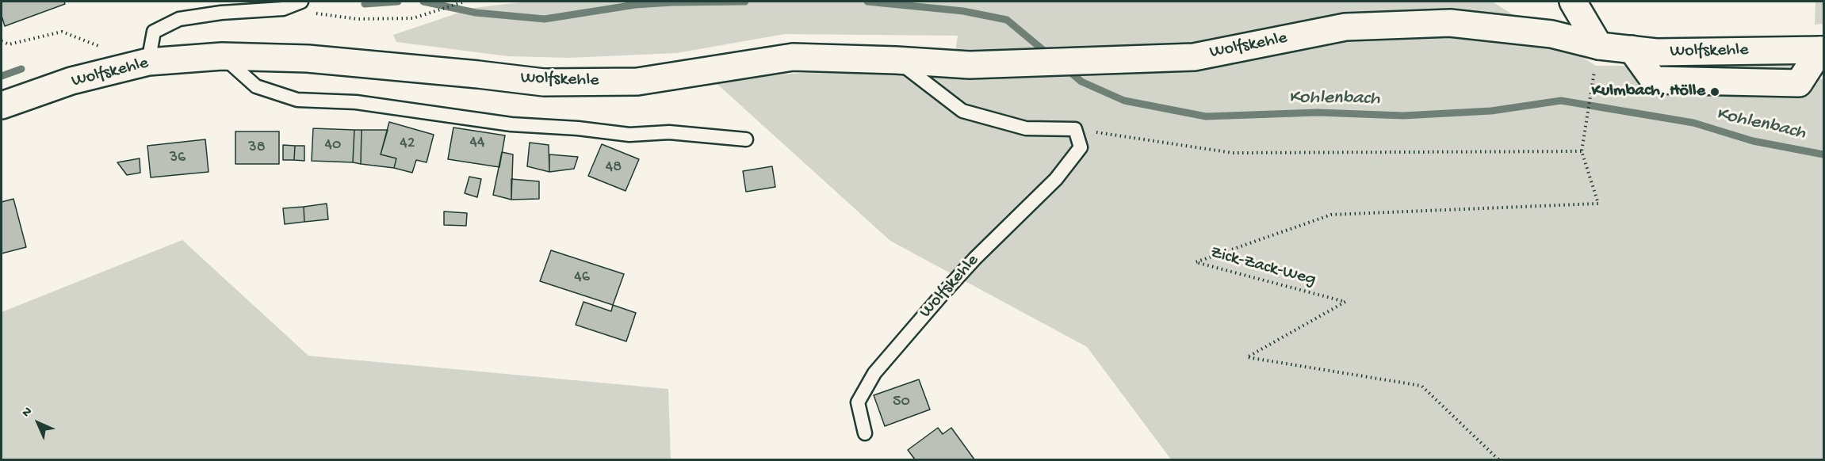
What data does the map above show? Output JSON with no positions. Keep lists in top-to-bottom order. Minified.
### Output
{"streets":{"street":["Wolfskehle"],"path":["Zick-Zack-Weg"]},"water":["Kohlenbach"],"places":["Kulmbach, Hölle"],"house_numbers":["44","42","40","38","36","48","46","50"],"north":"top left"}
